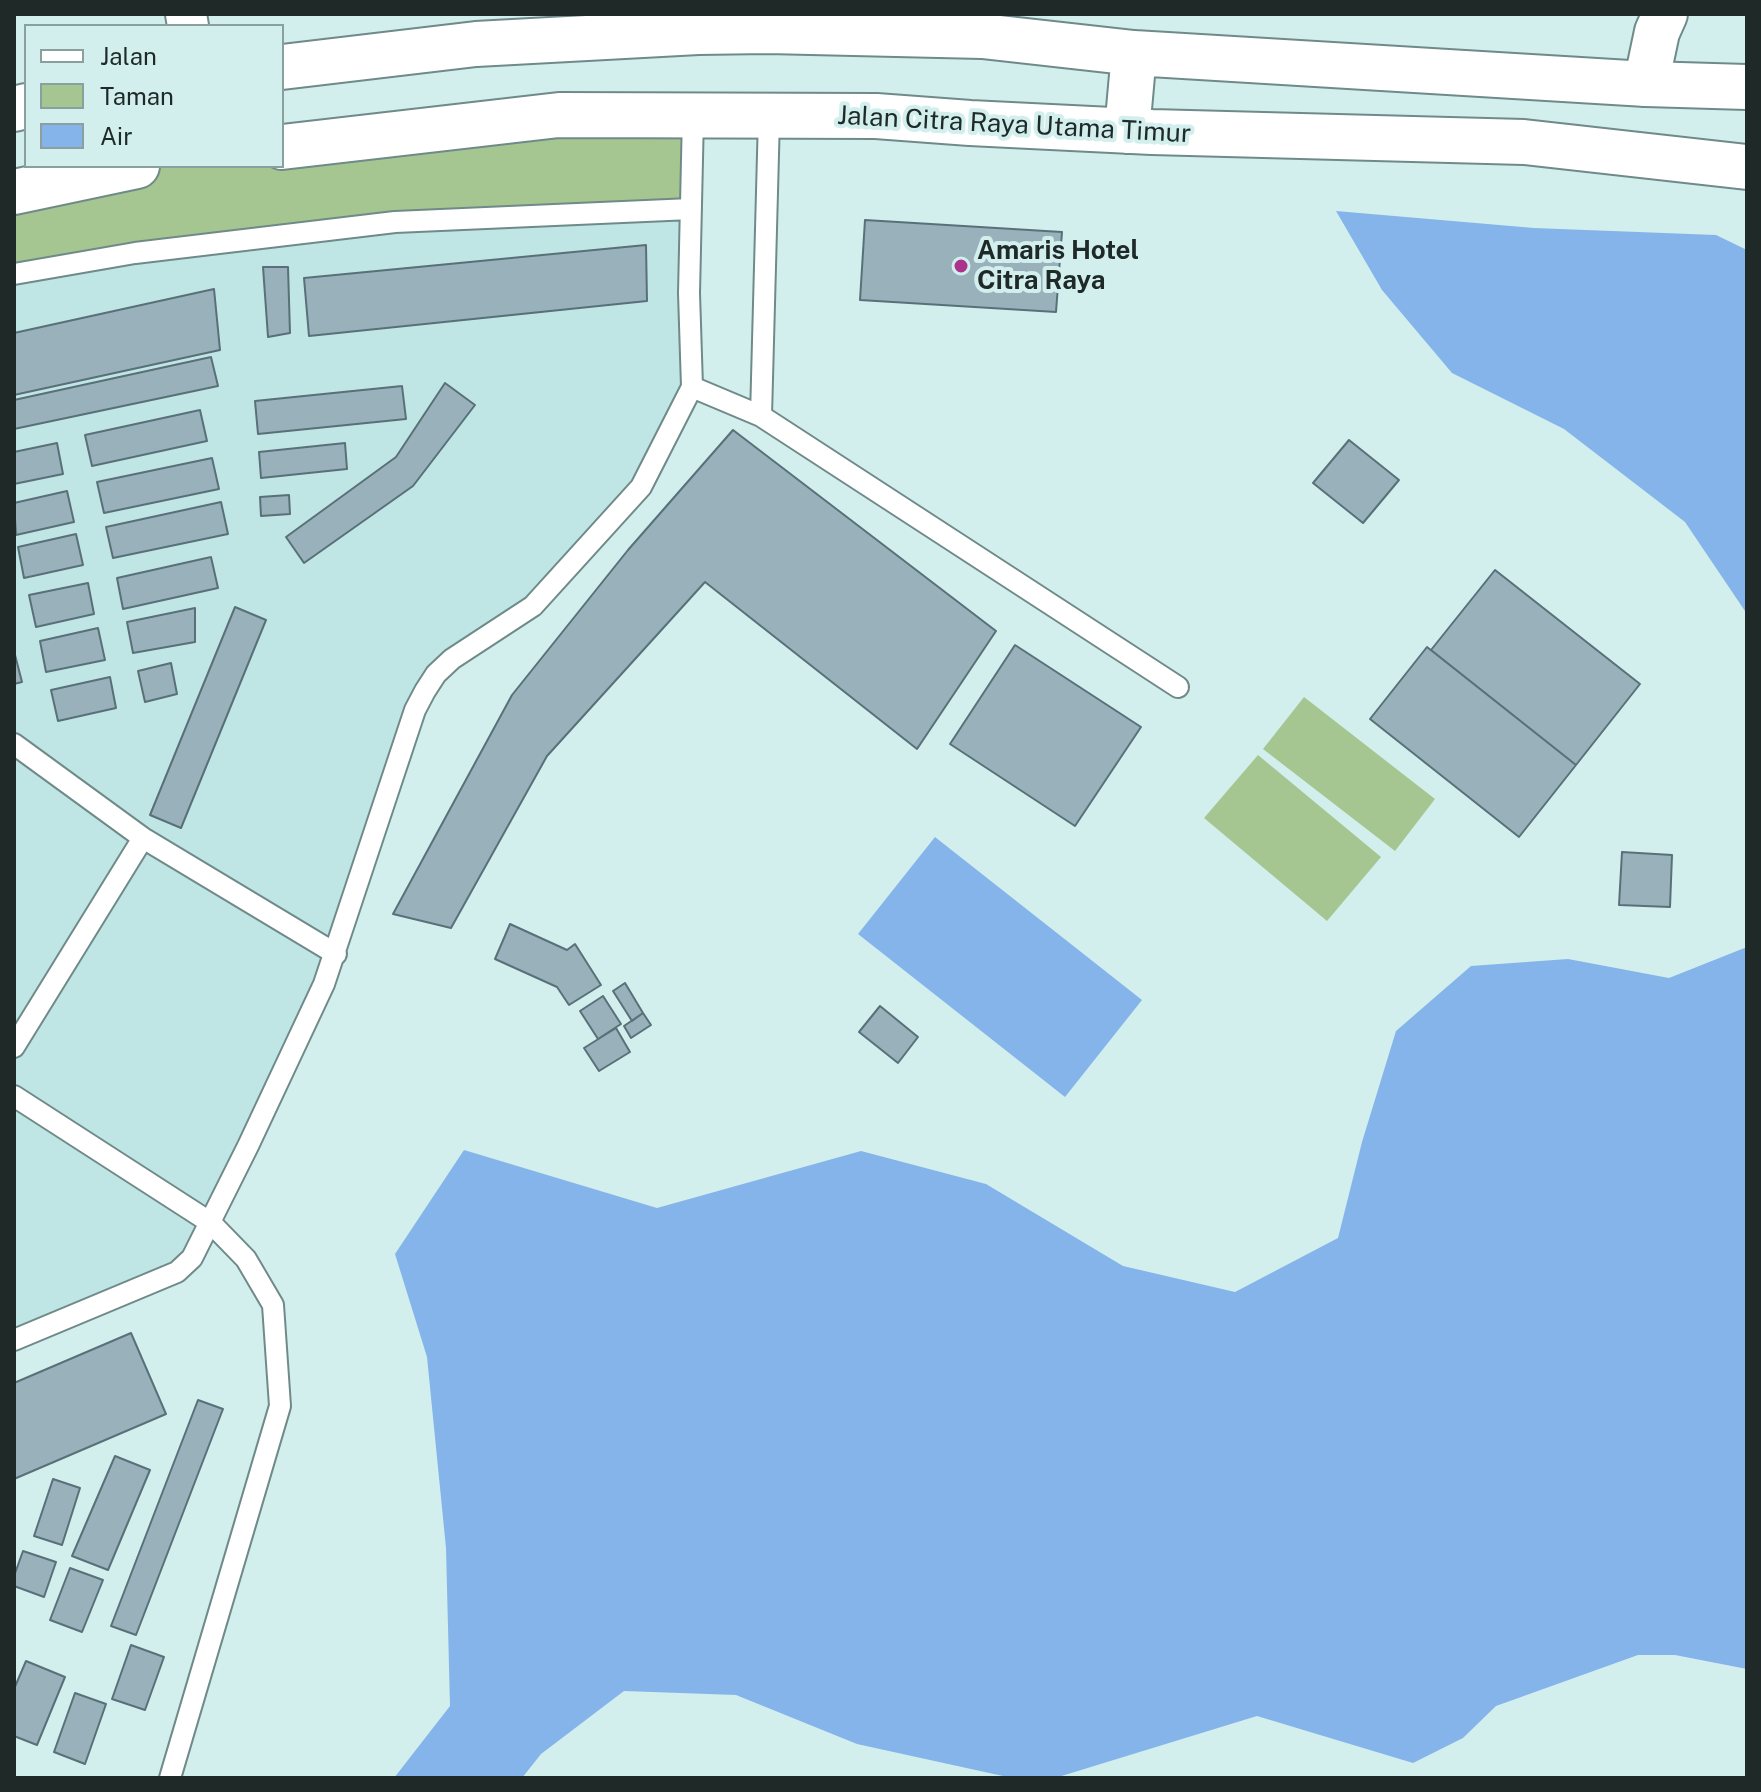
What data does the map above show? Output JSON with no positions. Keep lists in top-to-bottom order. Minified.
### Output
{"streets":{"main road":["Jalan Citra Raya Utama Timur"]},"places":["Amaris Hotel Citra Raya"],"legend":["Jalan","Taman","Air"]}
